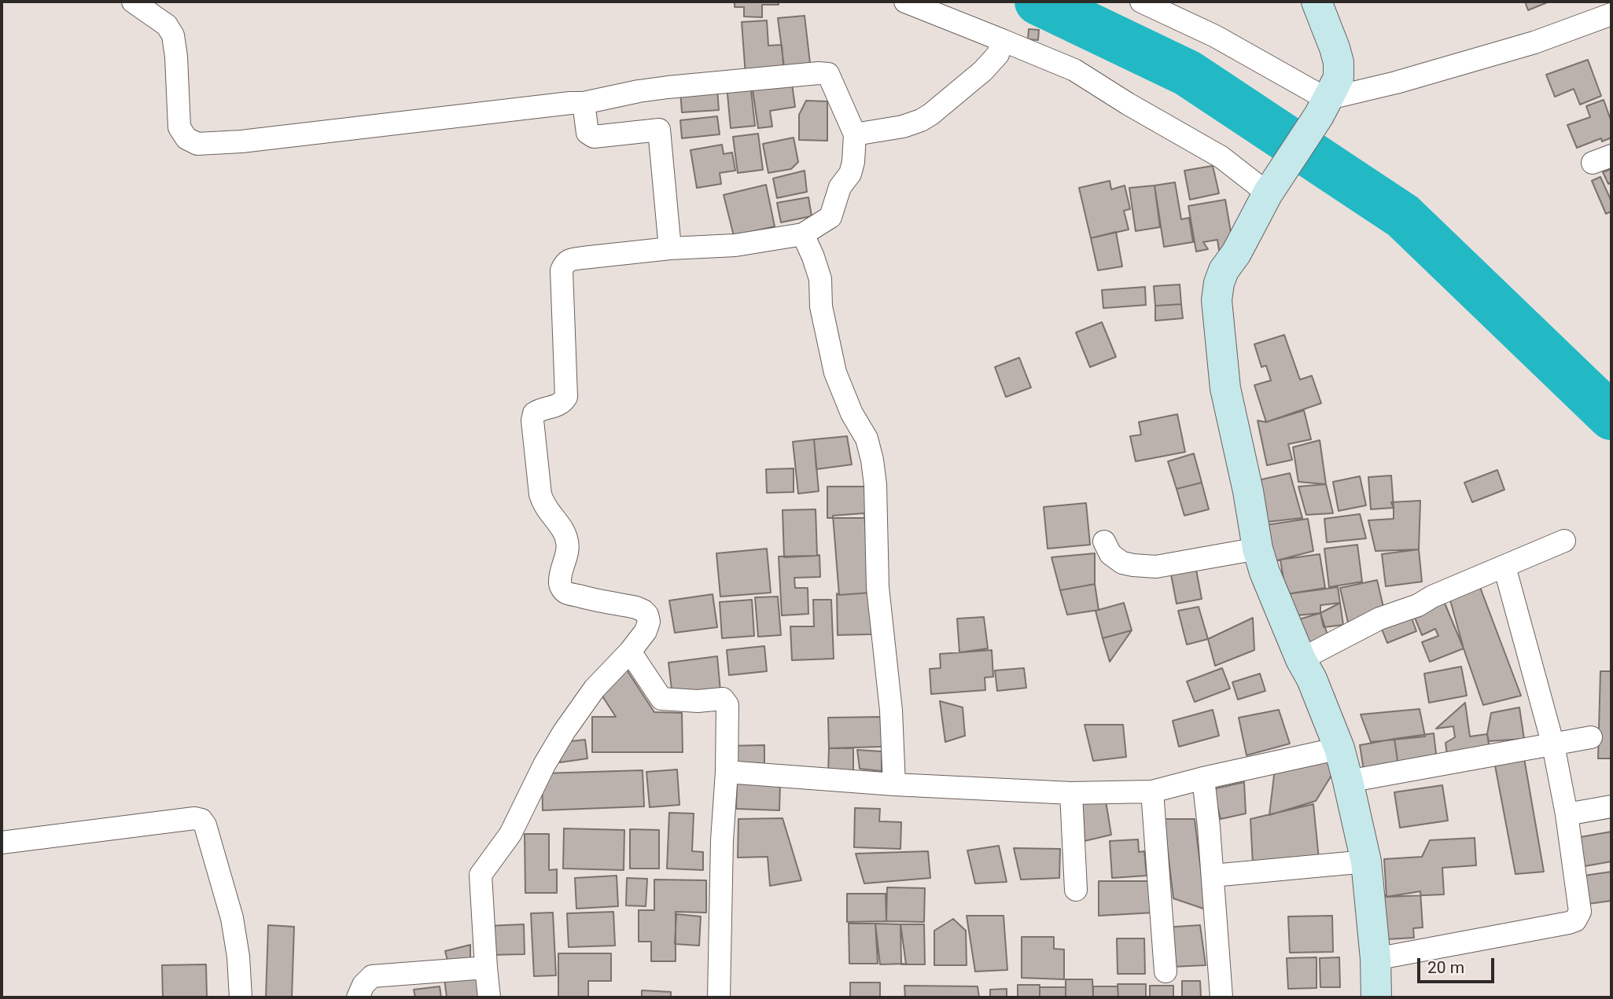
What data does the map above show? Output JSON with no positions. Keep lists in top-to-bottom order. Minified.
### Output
{"scale_bar":"20 m"}
